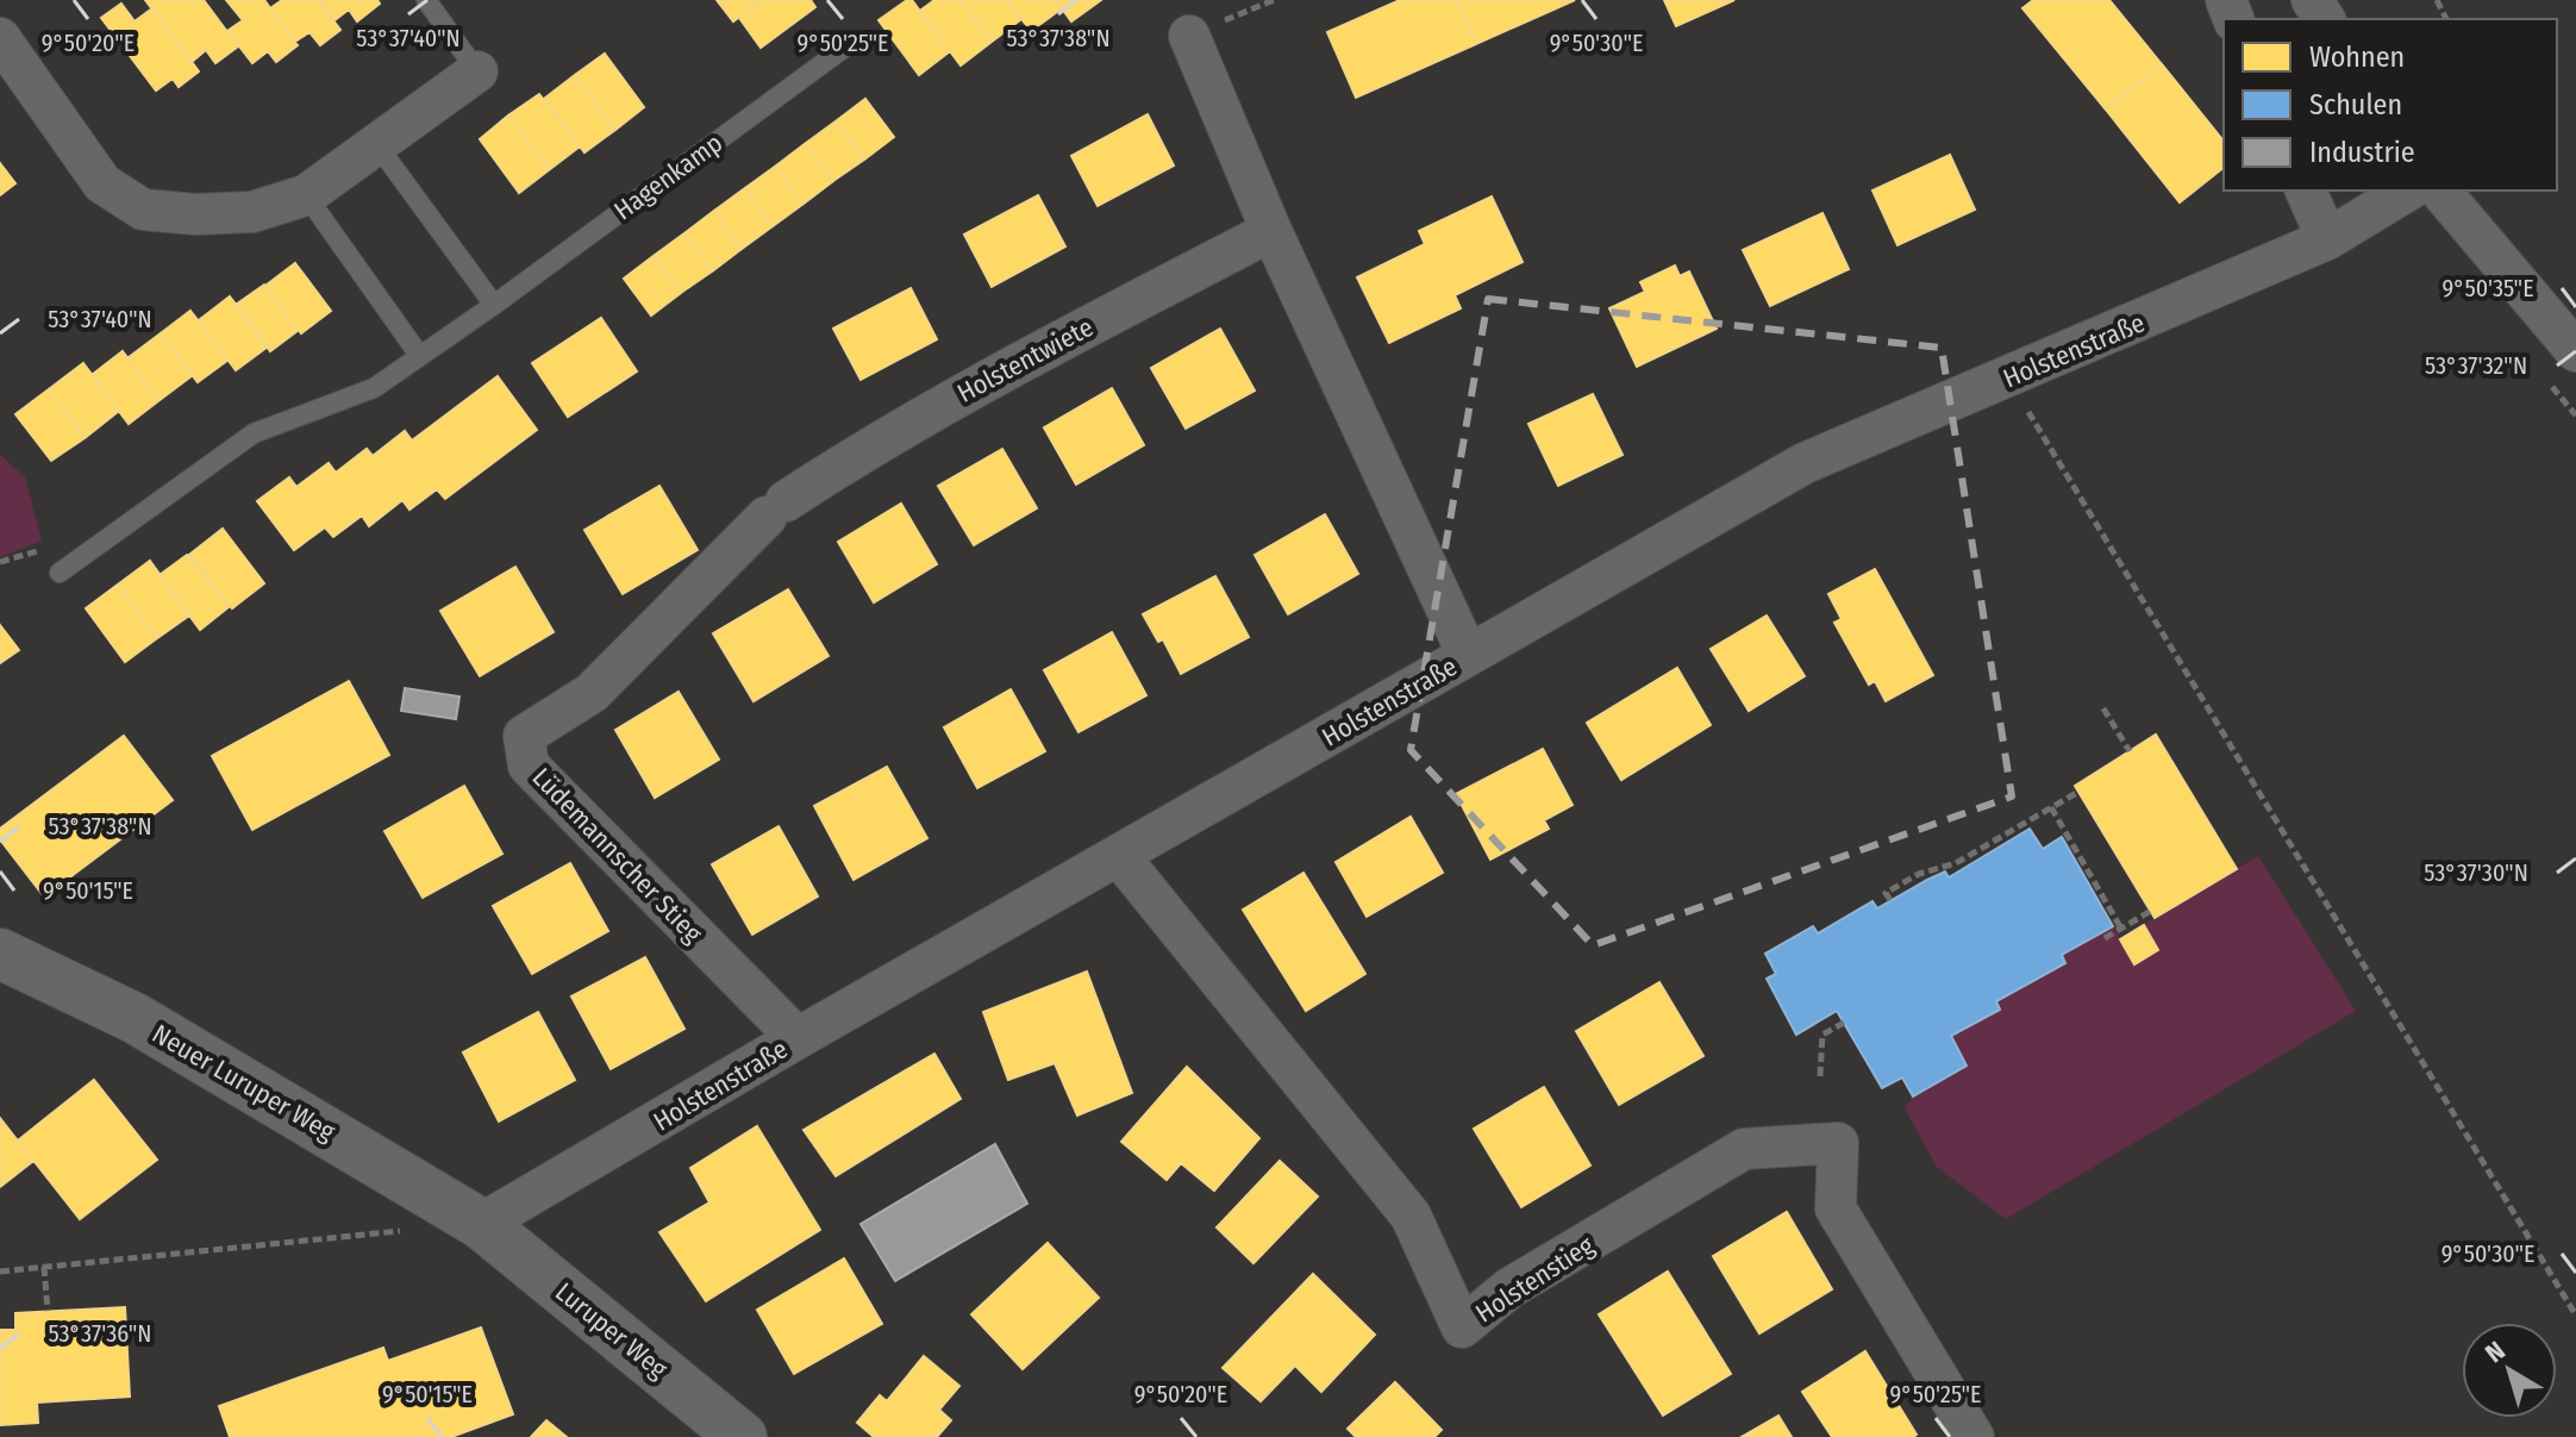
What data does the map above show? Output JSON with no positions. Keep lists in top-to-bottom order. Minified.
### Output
{"streets":{"street":["Holstenstraße","Holstentwiete","Lüdemannscher Stieg","Neuer Luruper Weg","Holstenstieg","Luruper Weg"],"lane":["Hagenkamp"]},"crossings":[["Holstenstraße","Lüdemannscher Stieg"],["Holstenstraße","Neuer Luruper Weg"],["Holstenstraße","Holstenstieg"],["Holstenstraße","Luruper Weg"],["Holstentwiete","Lüdemannscher Stieg"],["Neuer Luruper Weg","Luruper Weg"]],"legend":["Wohnen","Schulen","Industrie"],"north":"top left","coordinates":["53°37'40\"N","53°37'38\"N","9°50'20\"E","9°50'25\"E","9°50'30\"E","9°50'35\"E","53°37'32\"N","53°37'30\"N","9°50'15\"E","53°37'36\"N"]}
